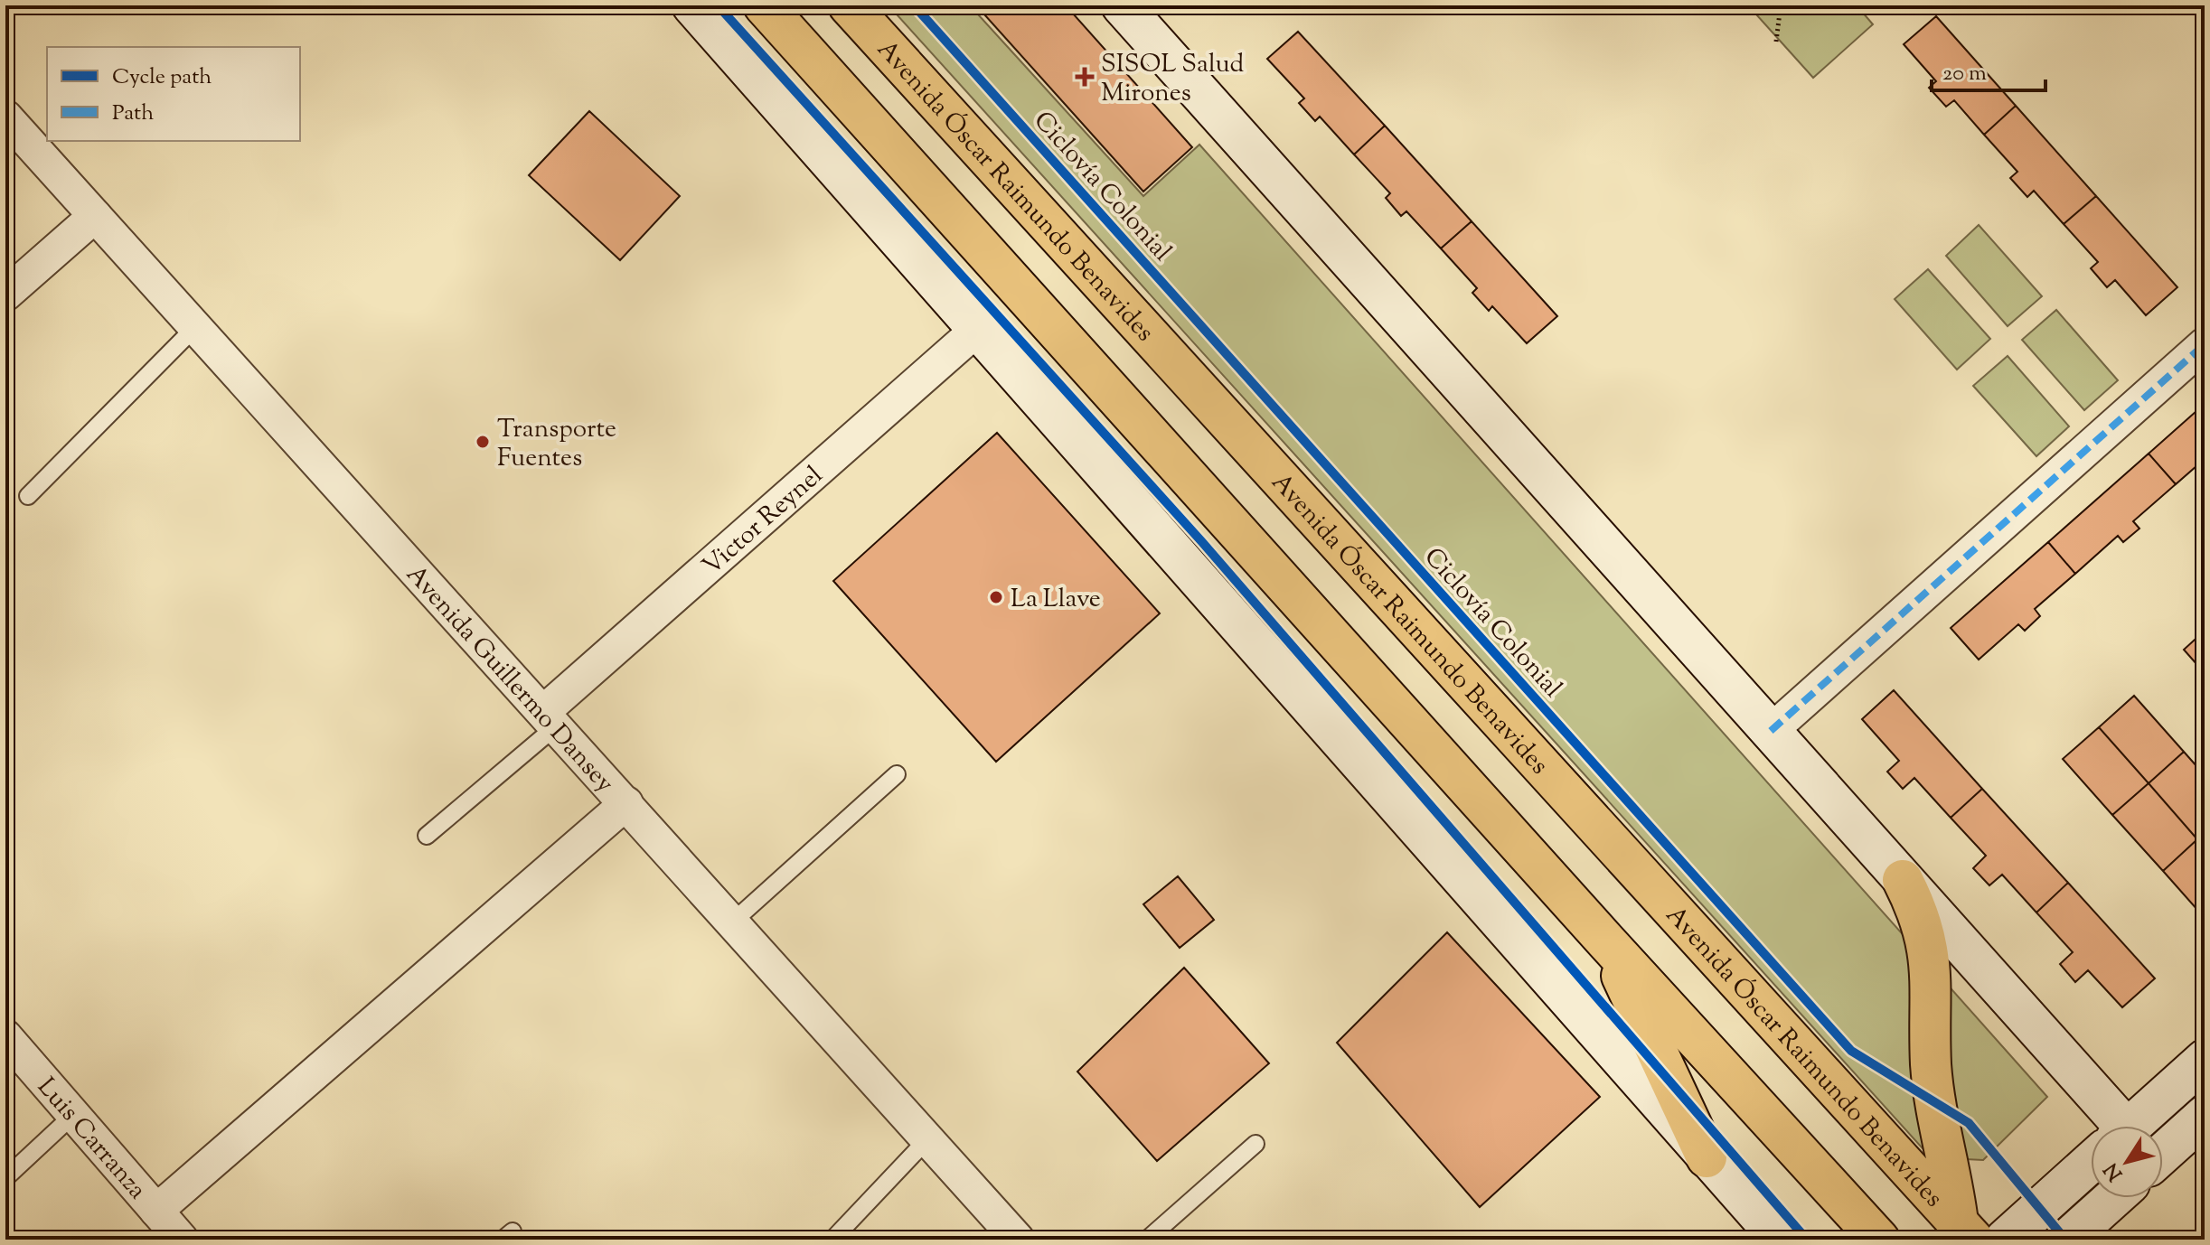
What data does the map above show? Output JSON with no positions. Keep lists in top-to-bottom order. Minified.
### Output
{"streets":{"main road":["Avenida Óscar Raimundo Benavides"],"street":["Victor Reynel","Avenida Guillermo Dansey","Luis Carranza"],"cycle path":["Ciclovía Colonial"]},"crossings":[["Victor Reynel","Avenida Guillermo Dansey"]],"places":{"health":["SISOL Salud Mirones"],"other":["Transporte Fuentes","La Llave"]},"legend":["Cycle path","Path"],"scale_bar":"20 m","north":"bottom left"}
